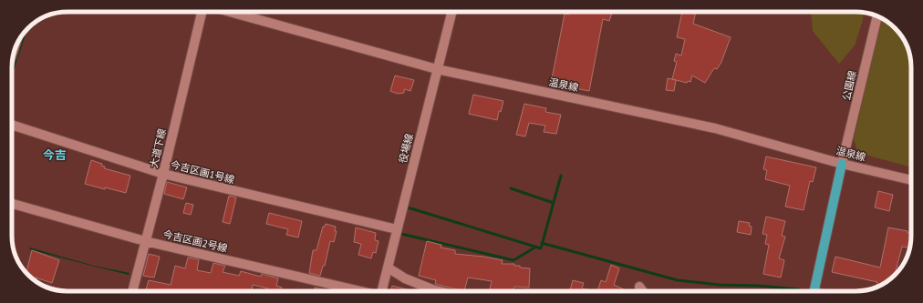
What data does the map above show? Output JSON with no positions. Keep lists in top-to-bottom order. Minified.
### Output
{"streets":{"street":["温泉線","公園線","大道下線","役場線","今吉区画1号線","今吉区画2号線"]},"crossings":[["温泉線","公園線"],["温泉線","役場線"],["大道下線","今吉区画1号線"],["大道下線","今吉区画2号線"],["役場線","今吉区画1号線"]],"districts":["今吉"]}
